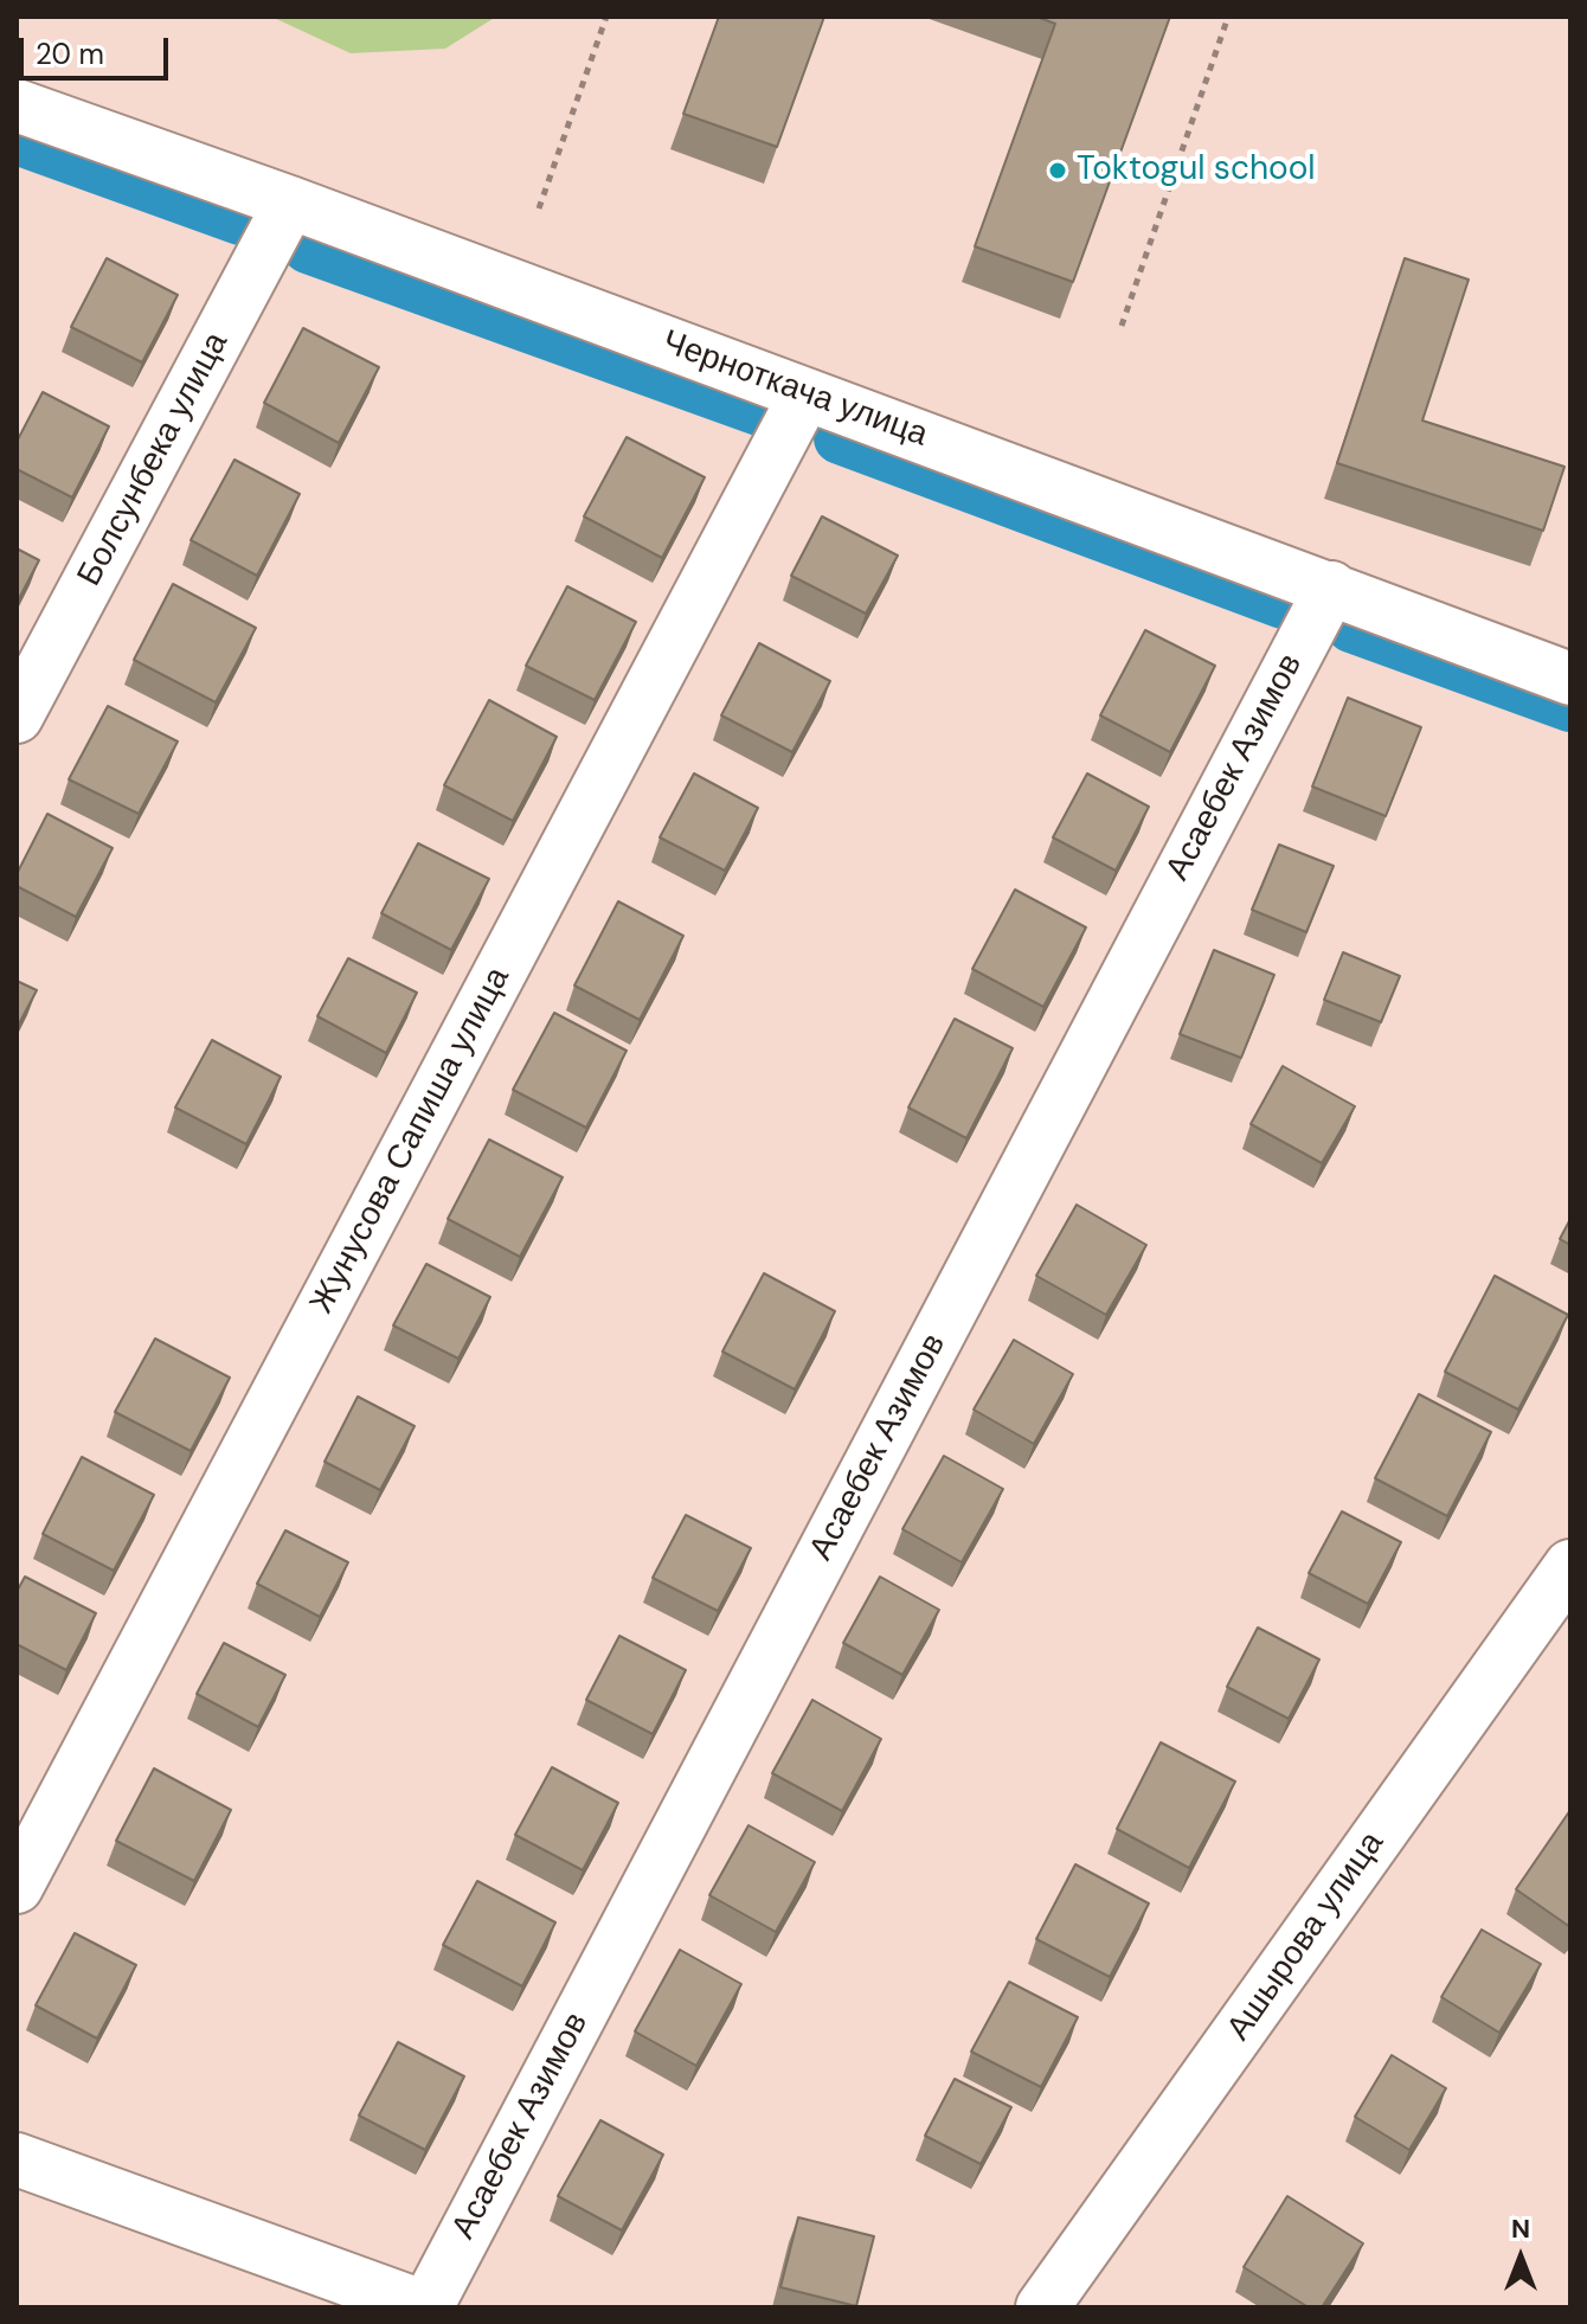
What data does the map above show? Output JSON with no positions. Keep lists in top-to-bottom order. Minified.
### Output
{"streets":{"street":["Черноткача улица","Болсунбека улица","Асаебек Азимов","Жунусова Сапиша улица","Ашырова улица"]},"crossings":[["Черноткача улица","Болсунбека улица"],["Черноткача улица","Асаебек Азимов"],["Черноткача улица","Жунусова Сапиша улица"]],"places":["Toktogul school"],"scale_bar":"20 m","north":"top"}
